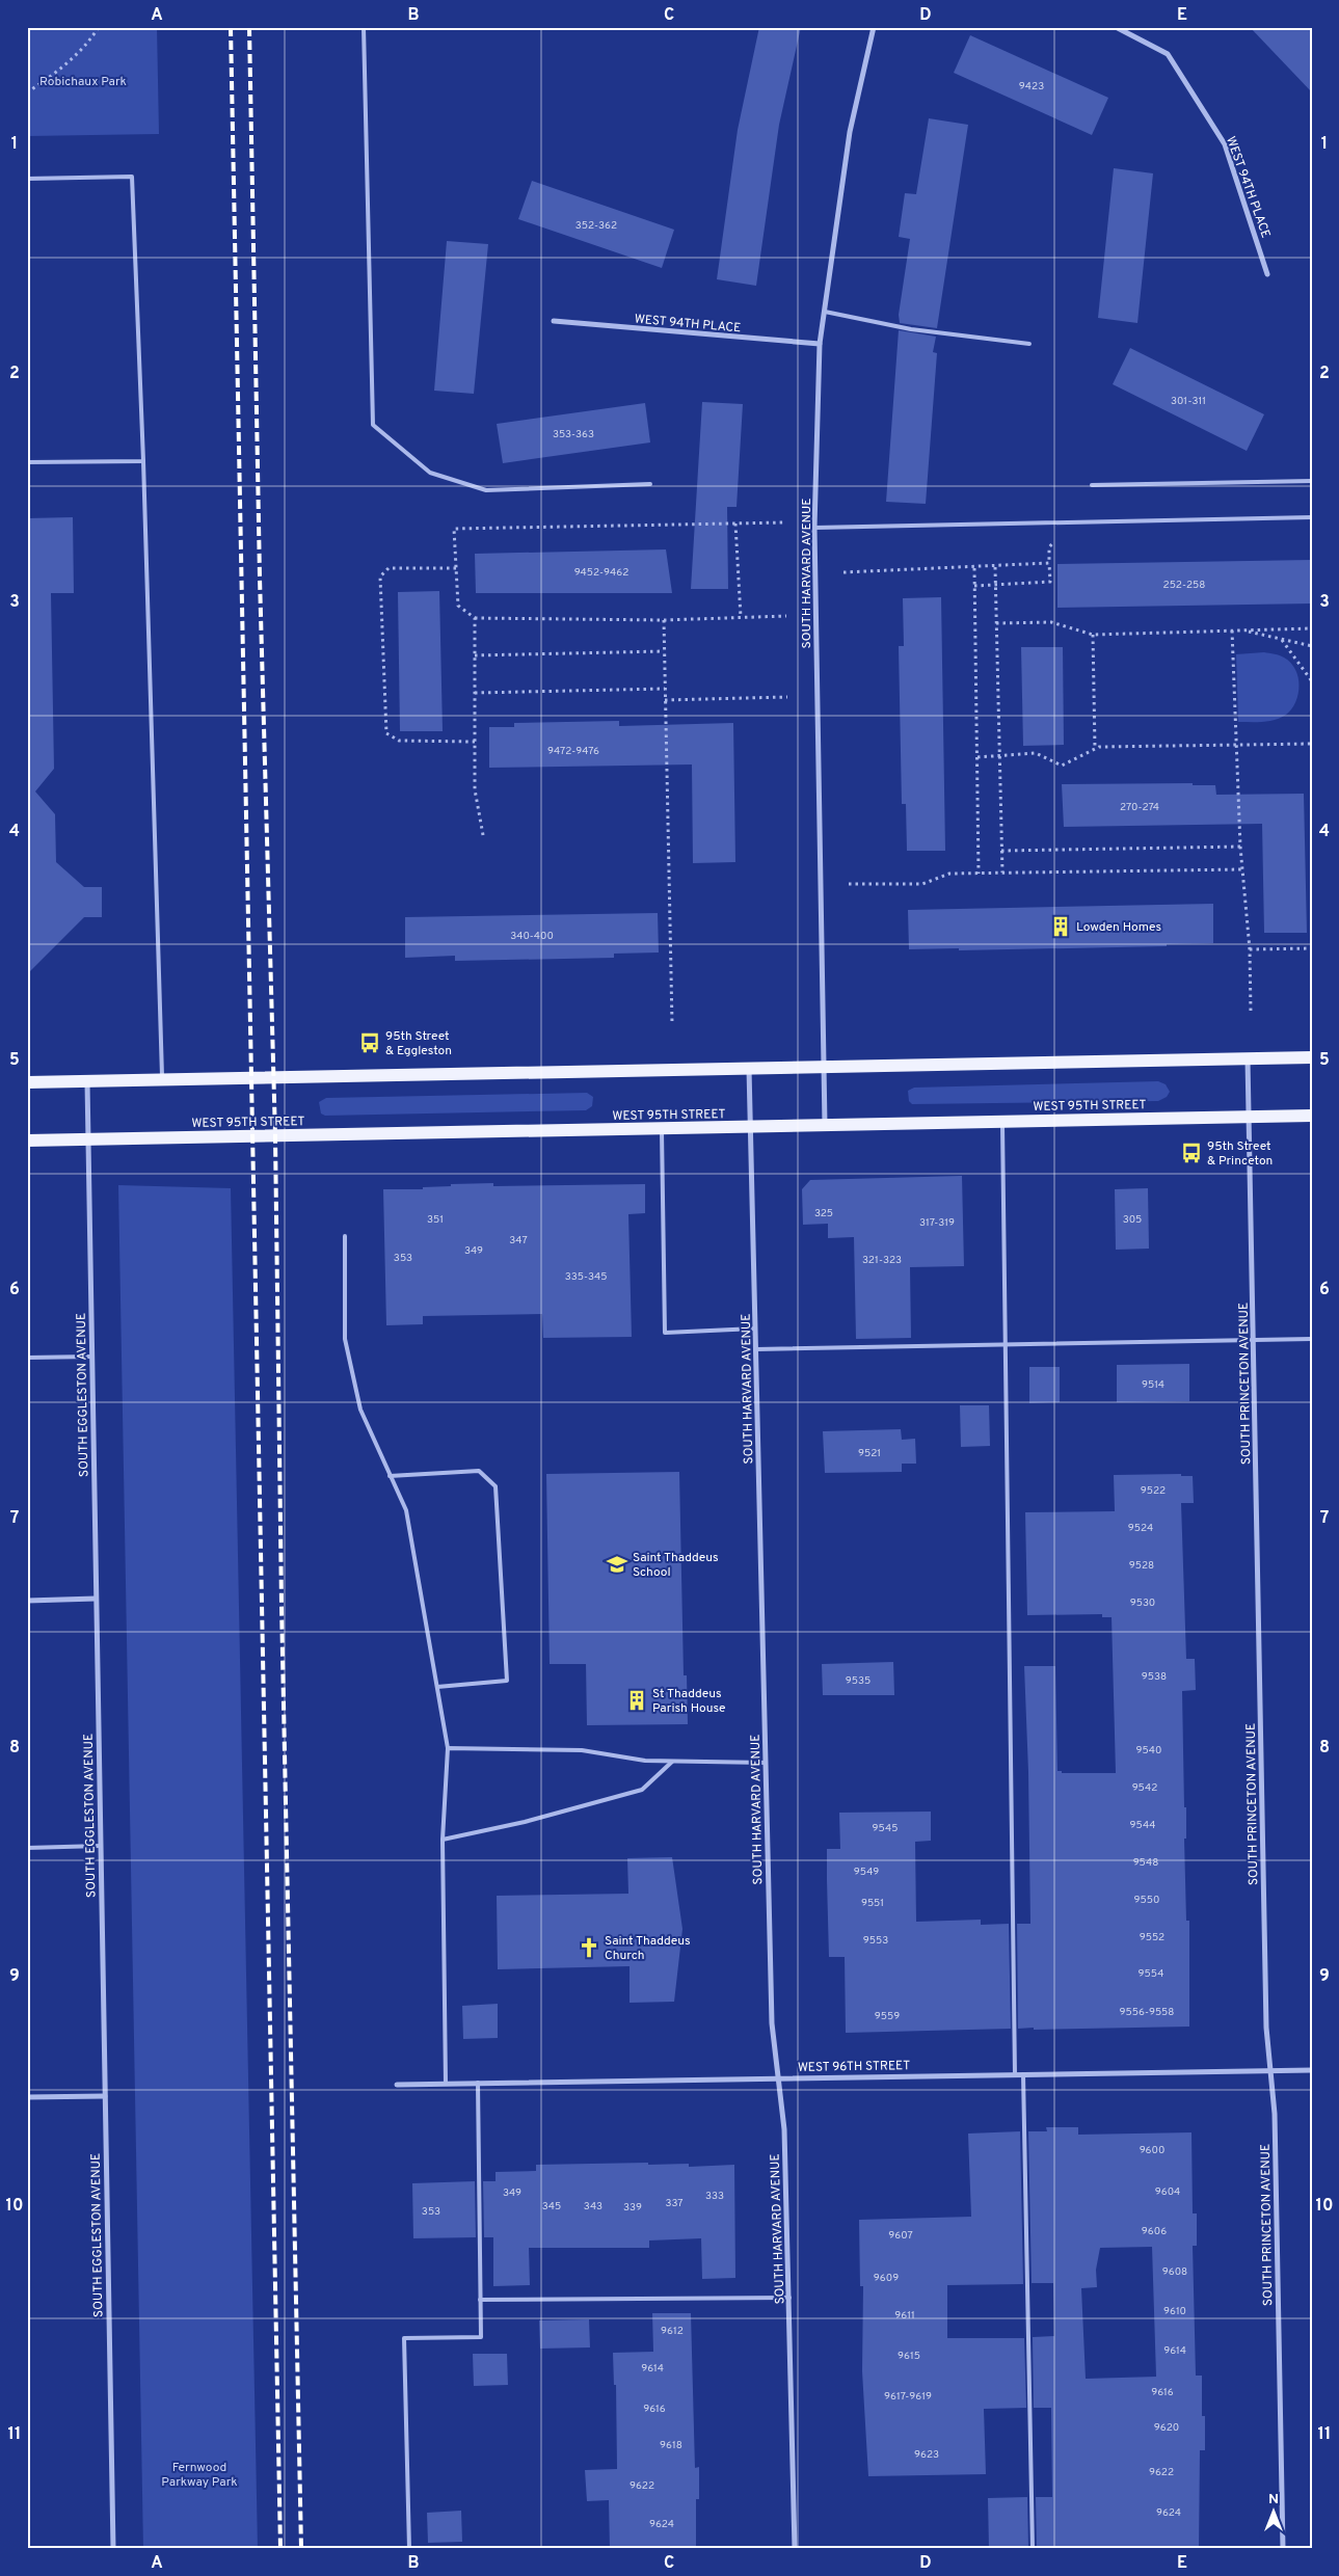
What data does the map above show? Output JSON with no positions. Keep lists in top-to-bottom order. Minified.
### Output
{"streets":{"main road":["WEST 95TH STREET"],"street":["WEST 94TH PLACE","SOUTH HARVARD AVENUE","SOUTH PRINCETON AVENUE","SOUTH EGGLESTON AVENUE","WEST 96TH STREET"]},"crossings":[["WEST 94TH PLACE","SOUTH HARVARD AVENUE"],["SOUTH HARVARD AVENUE","WEST 95TH STREET"],["SOUTH HARVARD AVENUE","WEST 96TH STREET"],["WEST 95TH STREET","SOUTH PRINCETON AVENUE"],["WEST 95TH STREET","SOUTH EGGLESTON AVENUE"],["SOUTH PRINCETON AVENUE","WEST 96TH STREET"]],"parks":["Robichaux Park","Fernwood Parkway Park"],"places":{"building":["Lowden Homes","St Thaddeus Parish House"],"bus stop":["95th Street & Eggleston","95th Street & Princeton"],"school or university":["Saint Thaddeus School"],"church":["Saint Thaddeus Church"]},"house_numbers":["9423","352-362","301-311","353-363","9452-9462","252-258","9472-9476","270-274","340-400","325","351","305","317-319","347","349","353","321-323","335-345","9514","9521","9522","9524","9528","9530","9538","9535","9540","9542","9544","9545","9548","9549","9550","9551","9552","9553","9554","9556-9558","9559","9600","9604","349","333","337","345","343","339","353","9606","9607","9608","9609","9610","9611","9612","9614","9615","9614","9616","9617-9619","9616","9620","9618","9623","9622","9622","9624","9624"],"north":"top","grid":{"columns":["A","B","C","D","E"],"rows":["1","2","3","4","5","6","7","8","9","10","11"]}}
